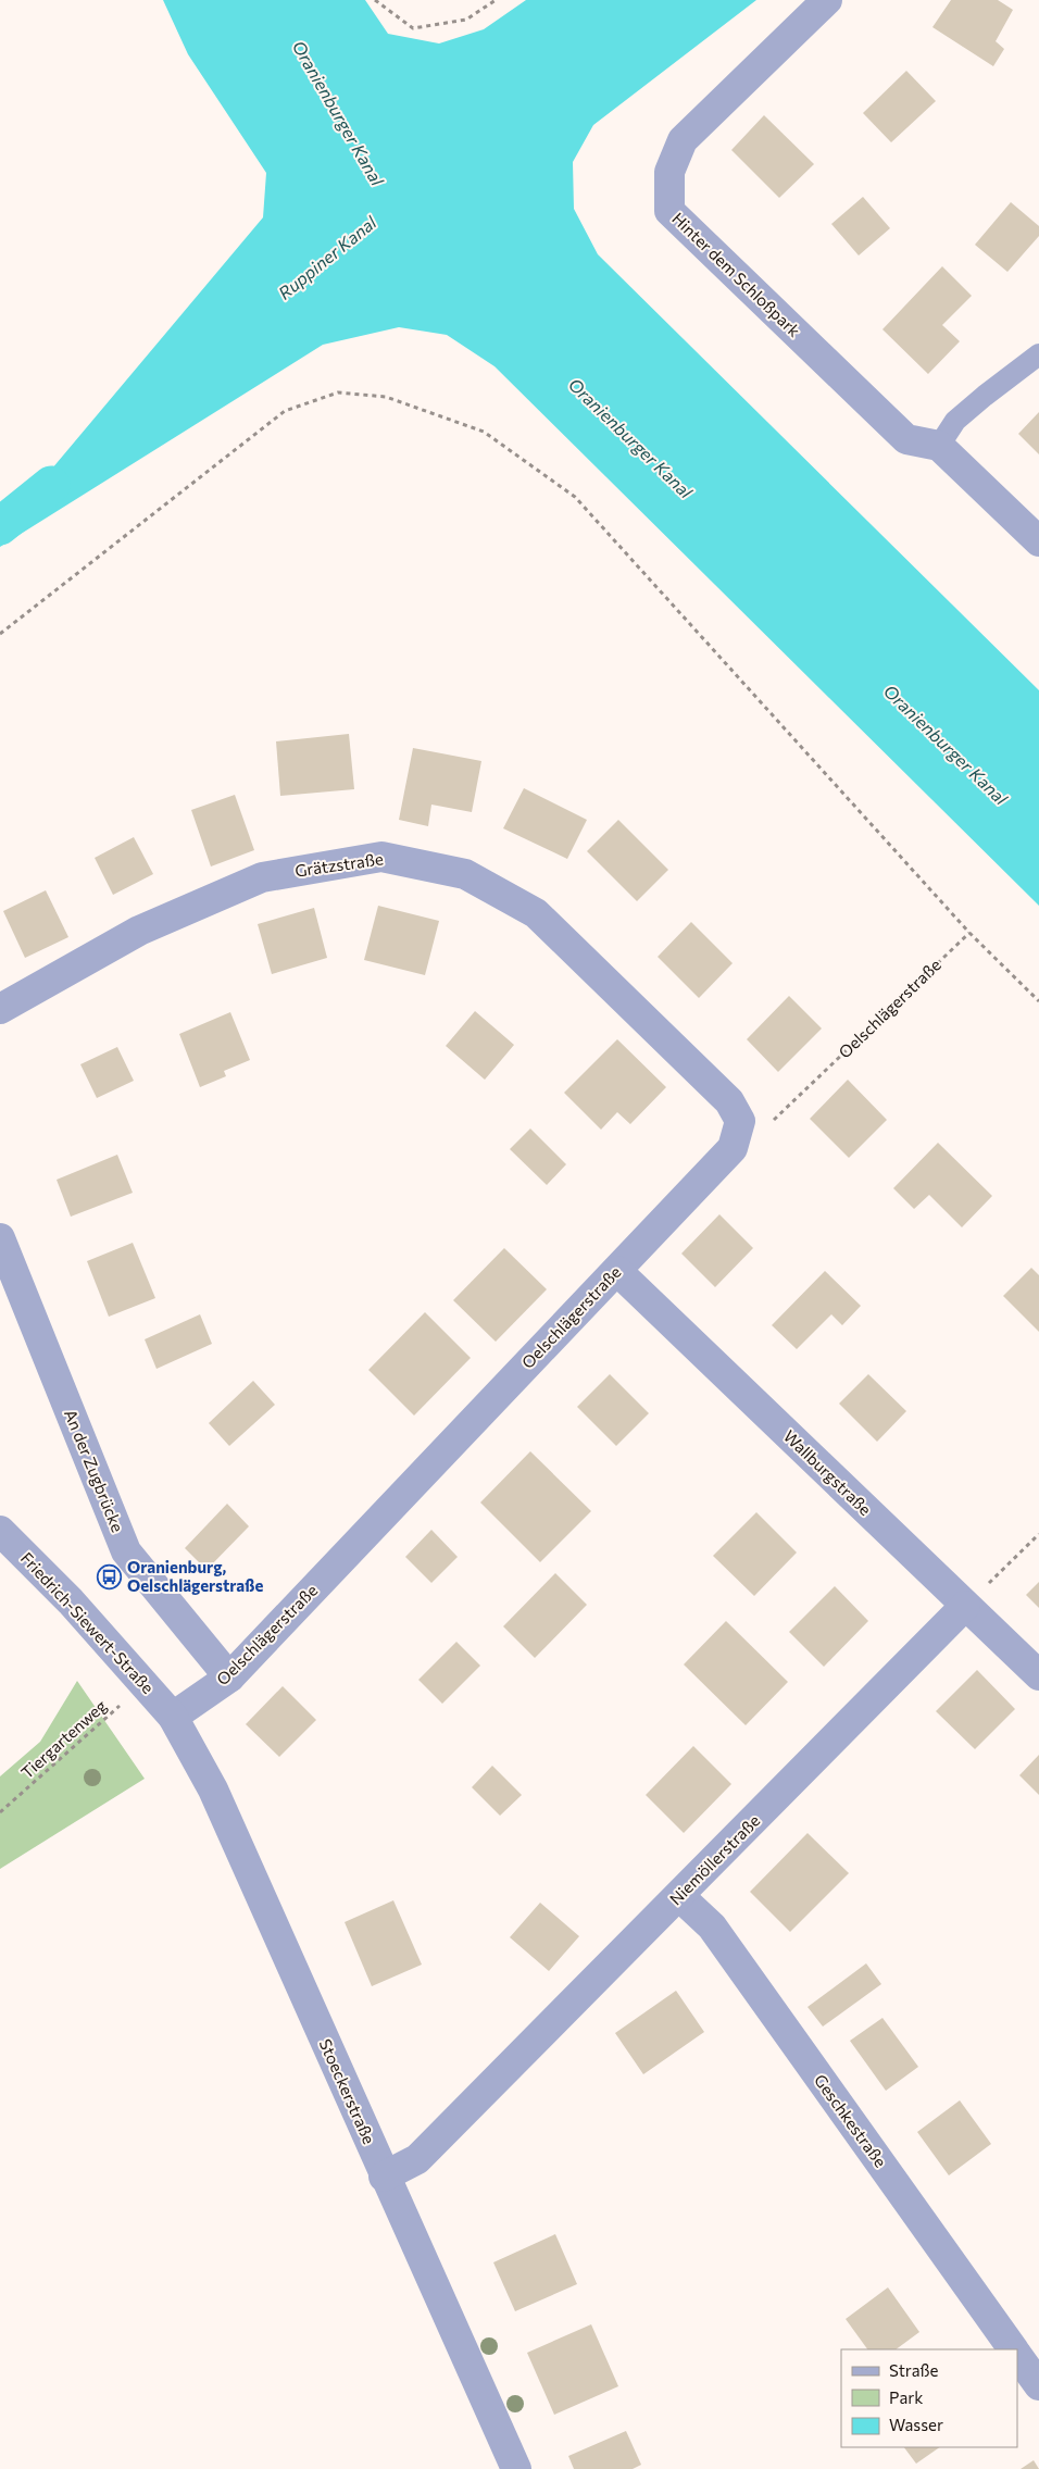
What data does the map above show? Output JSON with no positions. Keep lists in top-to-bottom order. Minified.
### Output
{"streets":{"street":["Hinter dem Schloßpark","Grätzstraße","Oelschlägerstraße","An der Zugbrücke","Wallburgstraße","Friedrich-Siewert-Straße","Niemöllerstraße","Stoeckerstraße","Geschkestraße"],"path":["Tiergartenweg"]},"crossings":[["Grätzstraße","Oelschlägerstraße"],["Oelschlägerstraße","An der Zugbrücke"],["Oelschlägerstraße","Wallburgstraße"],["Oelschlägerstraße","Friedrich-Siewert-Straße"],["Oelschlägerstraße","Stoeckerstraße"],["Wallburgstraße","Niemöllerstraße"],["Friedrich-Siewert-Straße","Tiergartenweg"],["Friedrich-Siewert-Straße","Stoeckerstraße"],["Niemöllerstraße","Stoeckerstraße"],["Niemöllerstraße","Geschkestraße"]],"water":["Oranienburger Kanal","Ruppiner Kanal"],"places":{"bus stop":["Oranienburg, Oelschlägerstraße"]},"legend":["Straße","Park","Wasser"]}
